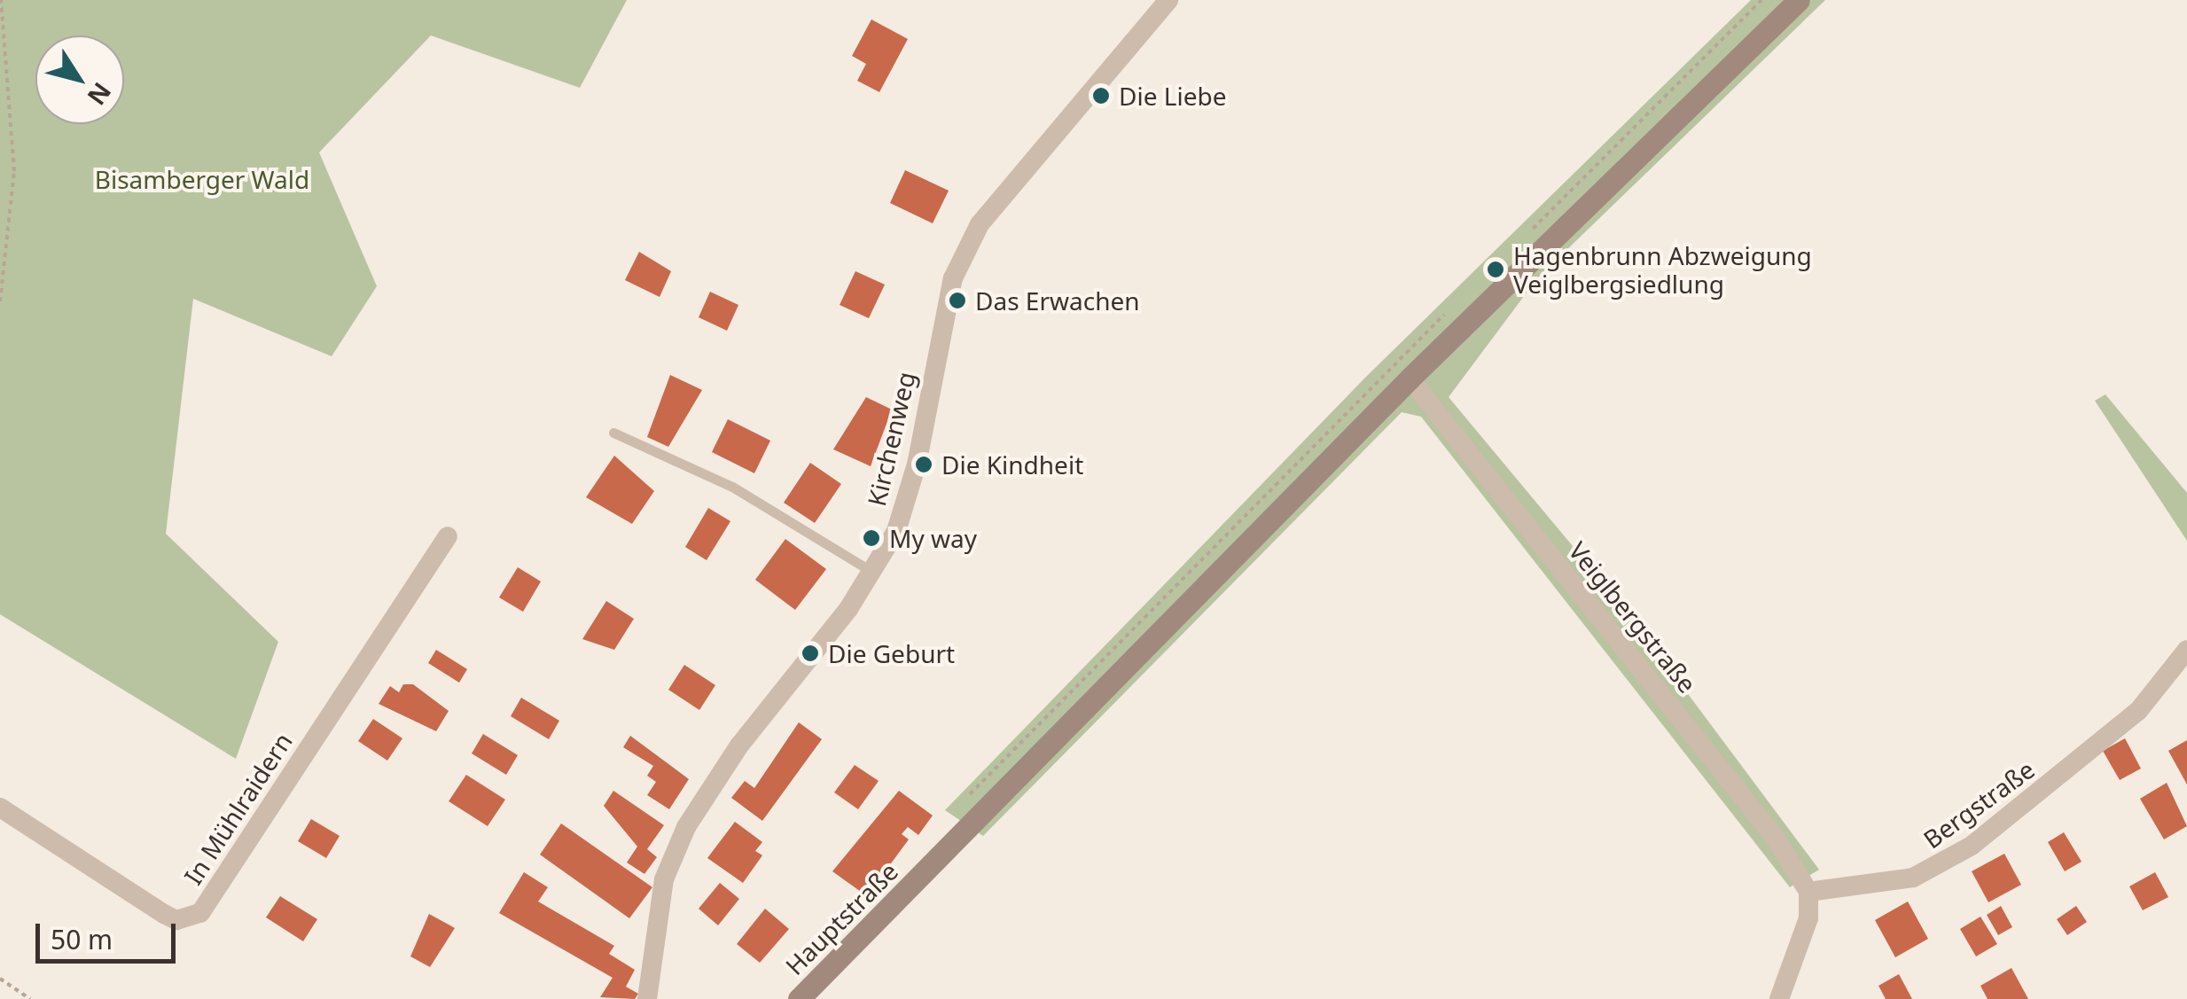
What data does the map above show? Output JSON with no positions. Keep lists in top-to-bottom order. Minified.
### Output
{"streets":{"main road":["Hauptstraße"],"street":["Kirchenweg","Veiglbergstraße","Bergstraße","In Mühlraidern"]},"crossings":[["Veiglbergstraße","Bergstraße"],["Veiglbergstraße","Hauptstraße"]],"parks":["Bisamberger Wald"],"places":["Die Liebe","Hagenbrunn Abzweigung Veiglbergsiedlung","Das Erwachen","Die Kindheit","My way","Die Geburt"],"scale_bar":"50 m","north":"bottom right"}
